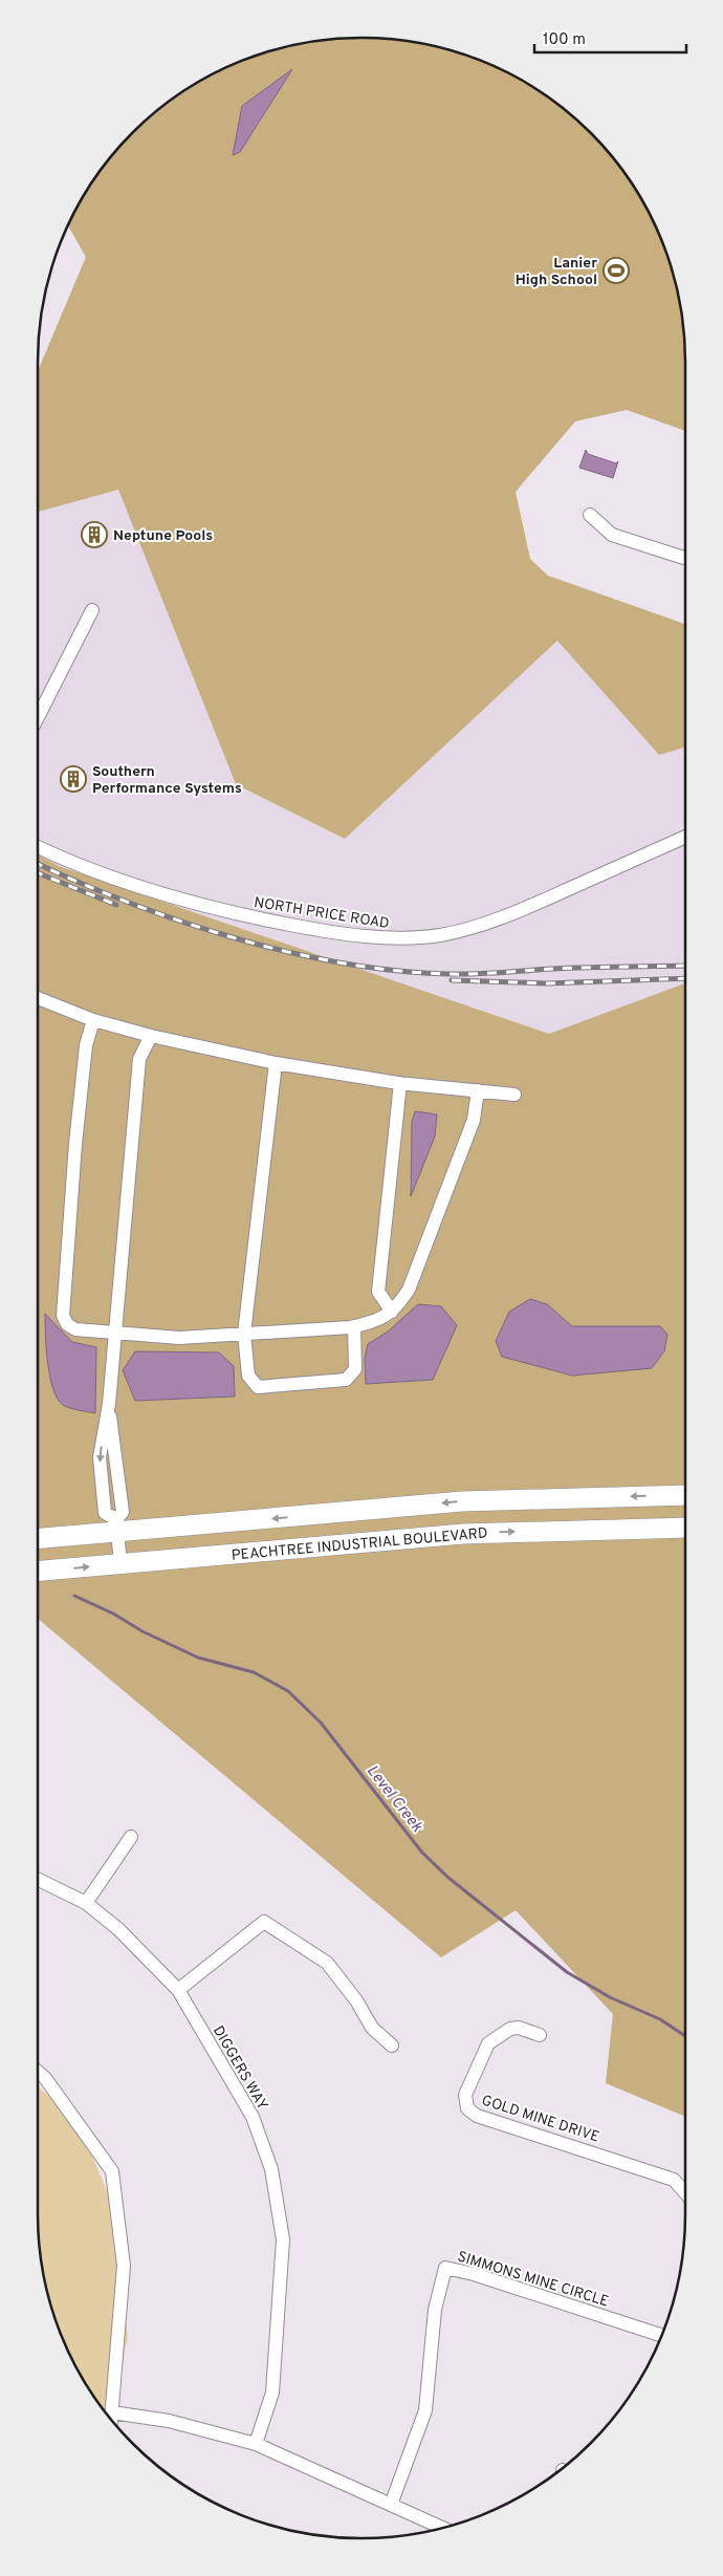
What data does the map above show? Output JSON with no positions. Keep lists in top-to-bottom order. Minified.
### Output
{"streets":{"highway":["PEACHTREE INDUSTRIAL BOULEVARD"],"street":["NORTH PRICE ROAD","DIGGERS WAY","GOLD MINE DRIVE","SIMMONS MINE CIRCLE"]},"water":["Level Creek"],"places":{"sports":["Lanier High School"],"building":["Neptune Pools","Southern Performance Systems"]},"scale_bar":"100 m"}
